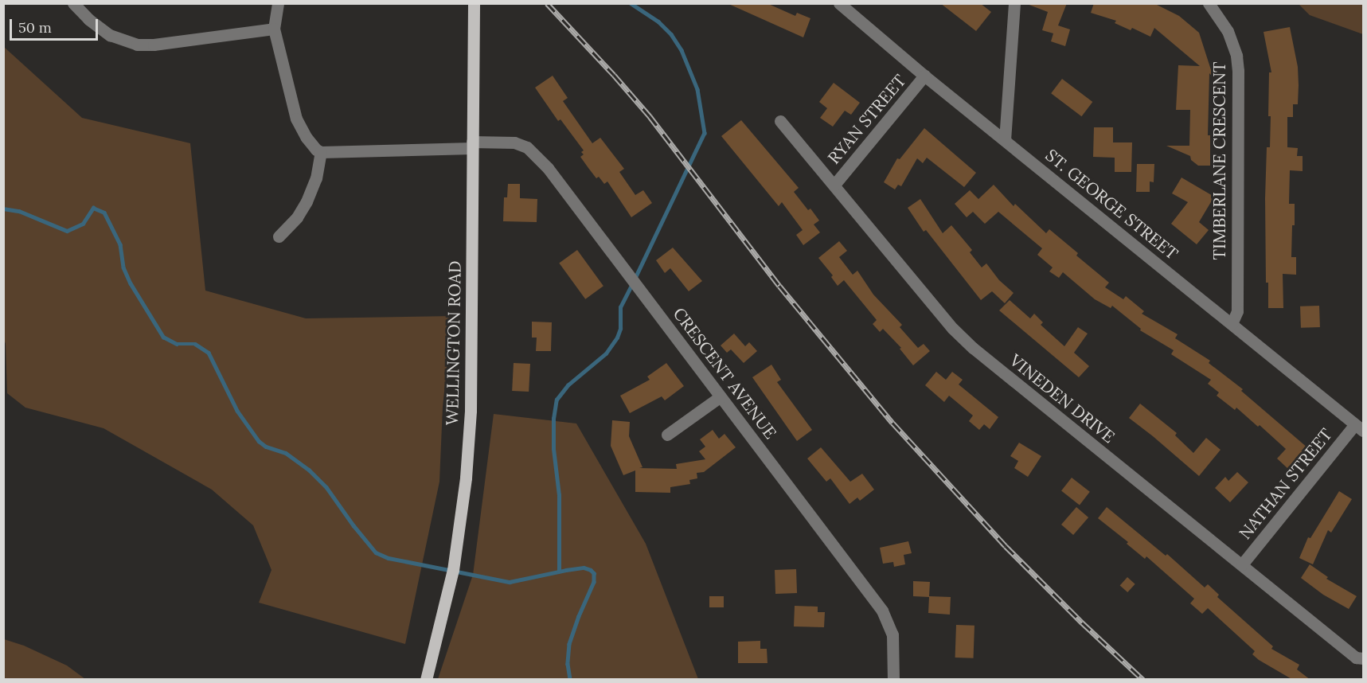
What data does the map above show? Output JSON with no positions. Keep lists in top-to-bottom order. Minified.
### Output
{"streets":{"main road":["WELLINGTON ROAD"],"street":["RYAN STREET","TIMBERLANE CRESCENT","ST. GEORGE STREET","CRESCENT AVENUE","VINEDEN DRIVE","NATHAN STREET"]},"crossings":[["RYAN STREET","ST. GEORGE STREET"],["RYAN STREET","VINEDEN DRIVE"],["TIMBERLANE CRESCENT","ST. GEORGE STREET"],["ST. GEORGE STREET","NATHAN STREET"],["WELLINGTON ROAD","CRESCENT AVENUE"],["VINEDEN DRIVE","NATHAN STREET"]],"scale_bar":"50 m"}
